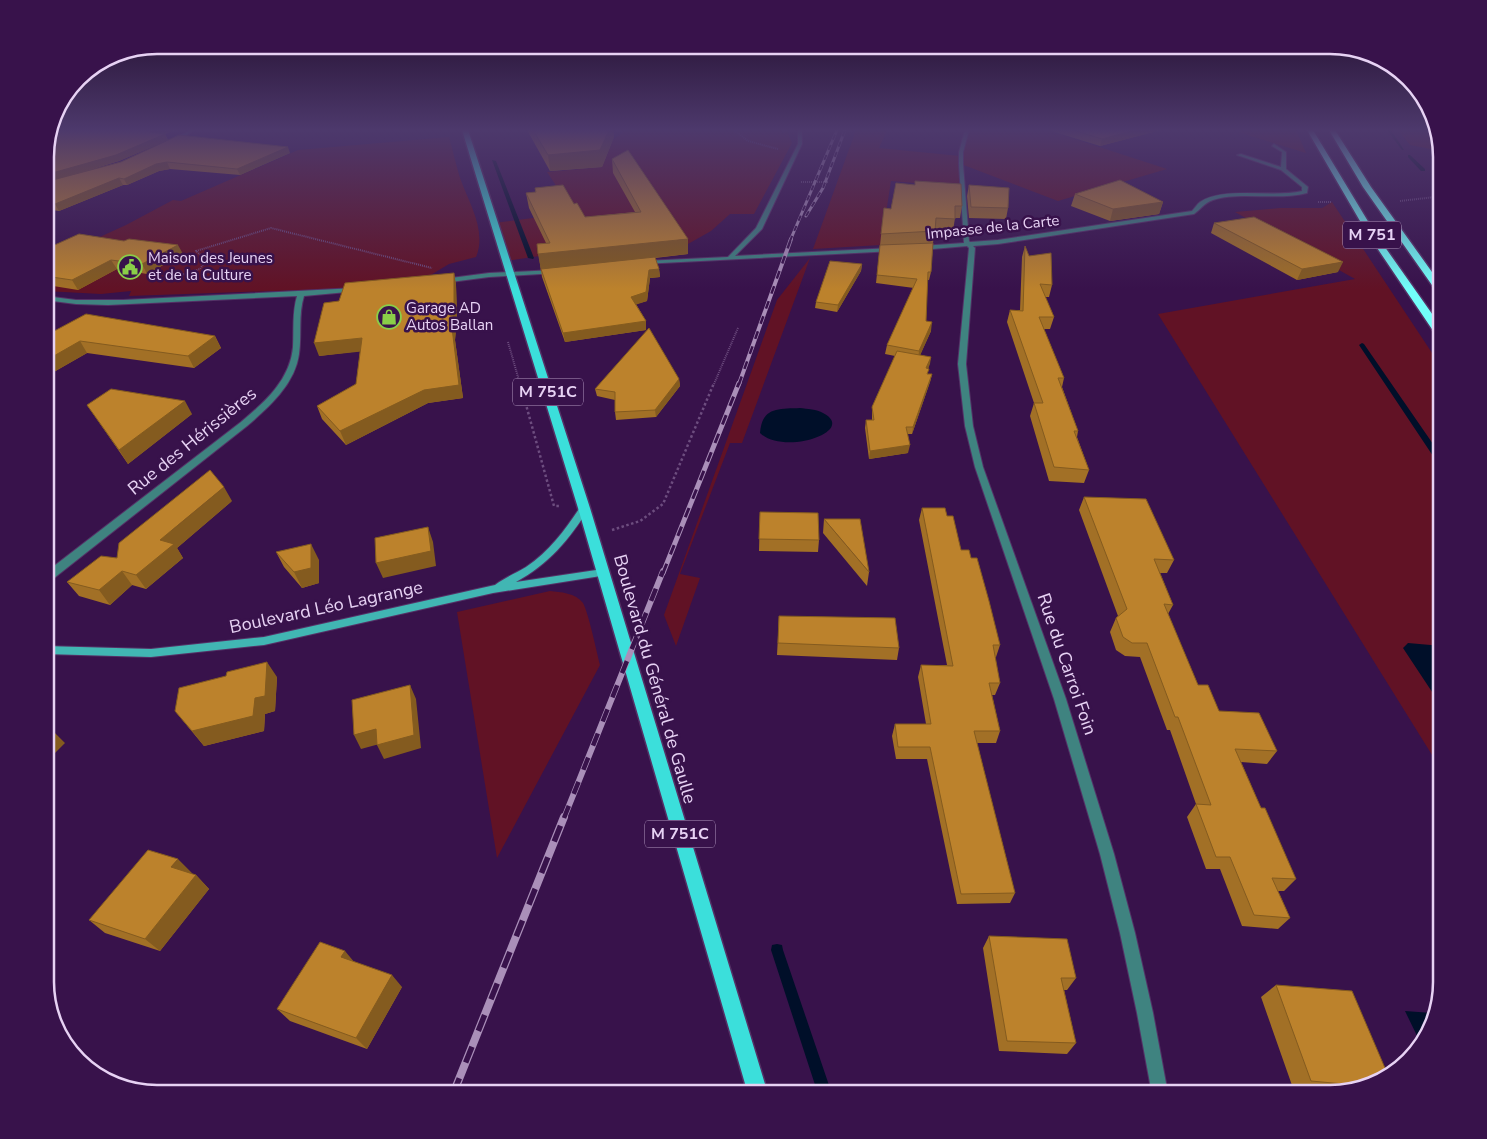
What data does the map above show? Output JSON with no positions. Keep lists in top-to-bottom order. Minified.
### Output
{"streets":{"highway":["M 751"],"main road":["M 751C","Boulevard du Général de Gaulle"],"street":["Impasse de la Carte","Rue des Hérissières","Boulevard Léo Lagrange","Rue du Carroi Foin"]},"crossings":[["Impasse de la Carte","Rue du Carroi Foin"],["M 751C","Boulevard du Général de Gaulle"],["Boulevard Léo Lagrange","Boulevard du Général de Gaulle"]],"places":{"public building":["Maison des Jeunes et de la Culture"],"shop":["Garage AD Autos Ballan"]}}
